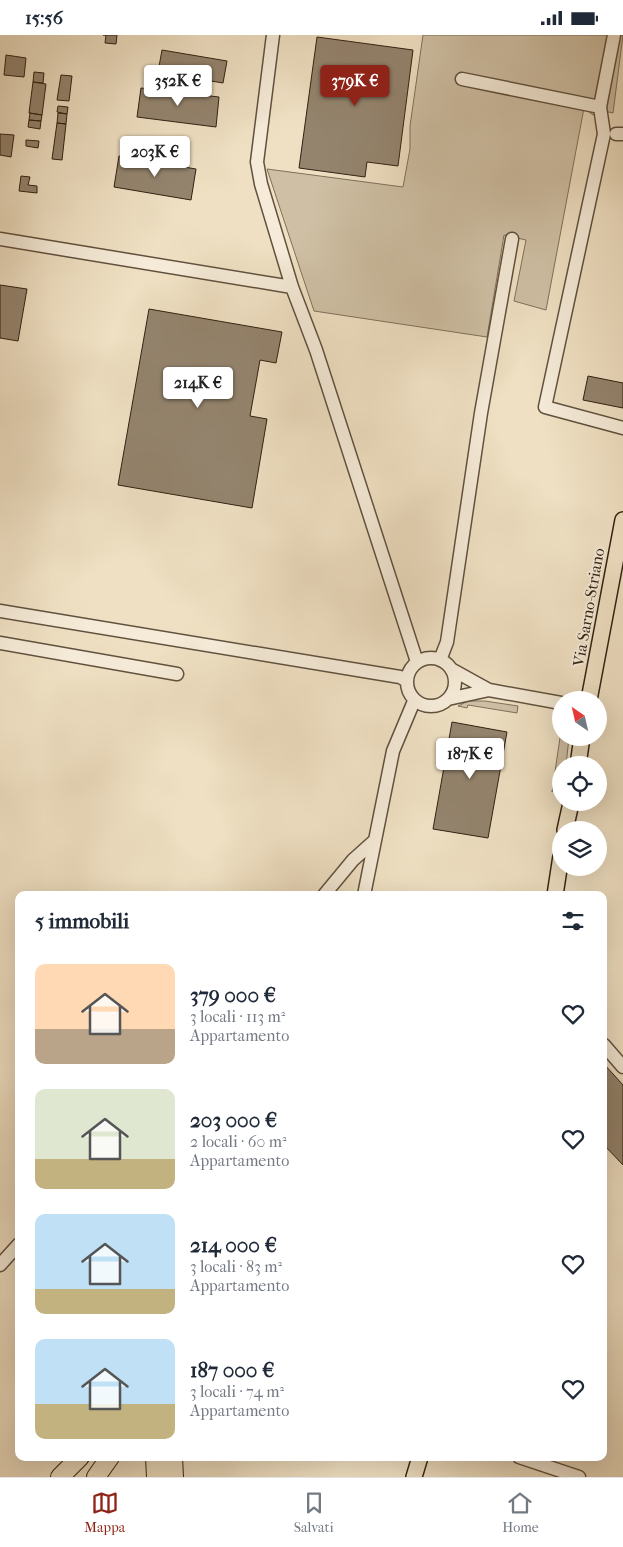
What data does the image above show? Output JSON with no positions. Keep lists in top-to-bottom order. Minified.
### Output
{"streets":{"main road":["Via Sarno-Striano"]},"north":"top left","page":{"status":"15:56","price":["352K €","379K €","203K €","214K €","187K €"],"heading":"5 immobili","list":[{"name":"379 000 €","note":"3 locali · 113 m² · Appartamento"},{"name":"203 000 €","note":"2 locali · 60 m² · Appartamento"},{"name":"214 000 €","note":"3 locali · 83 m² · Appartamento"},{"name":"187 000 €","note":"3 locali · 74 m² · Appartamento"}],"tabs":["Mappa","Salvati","Home"]}}
